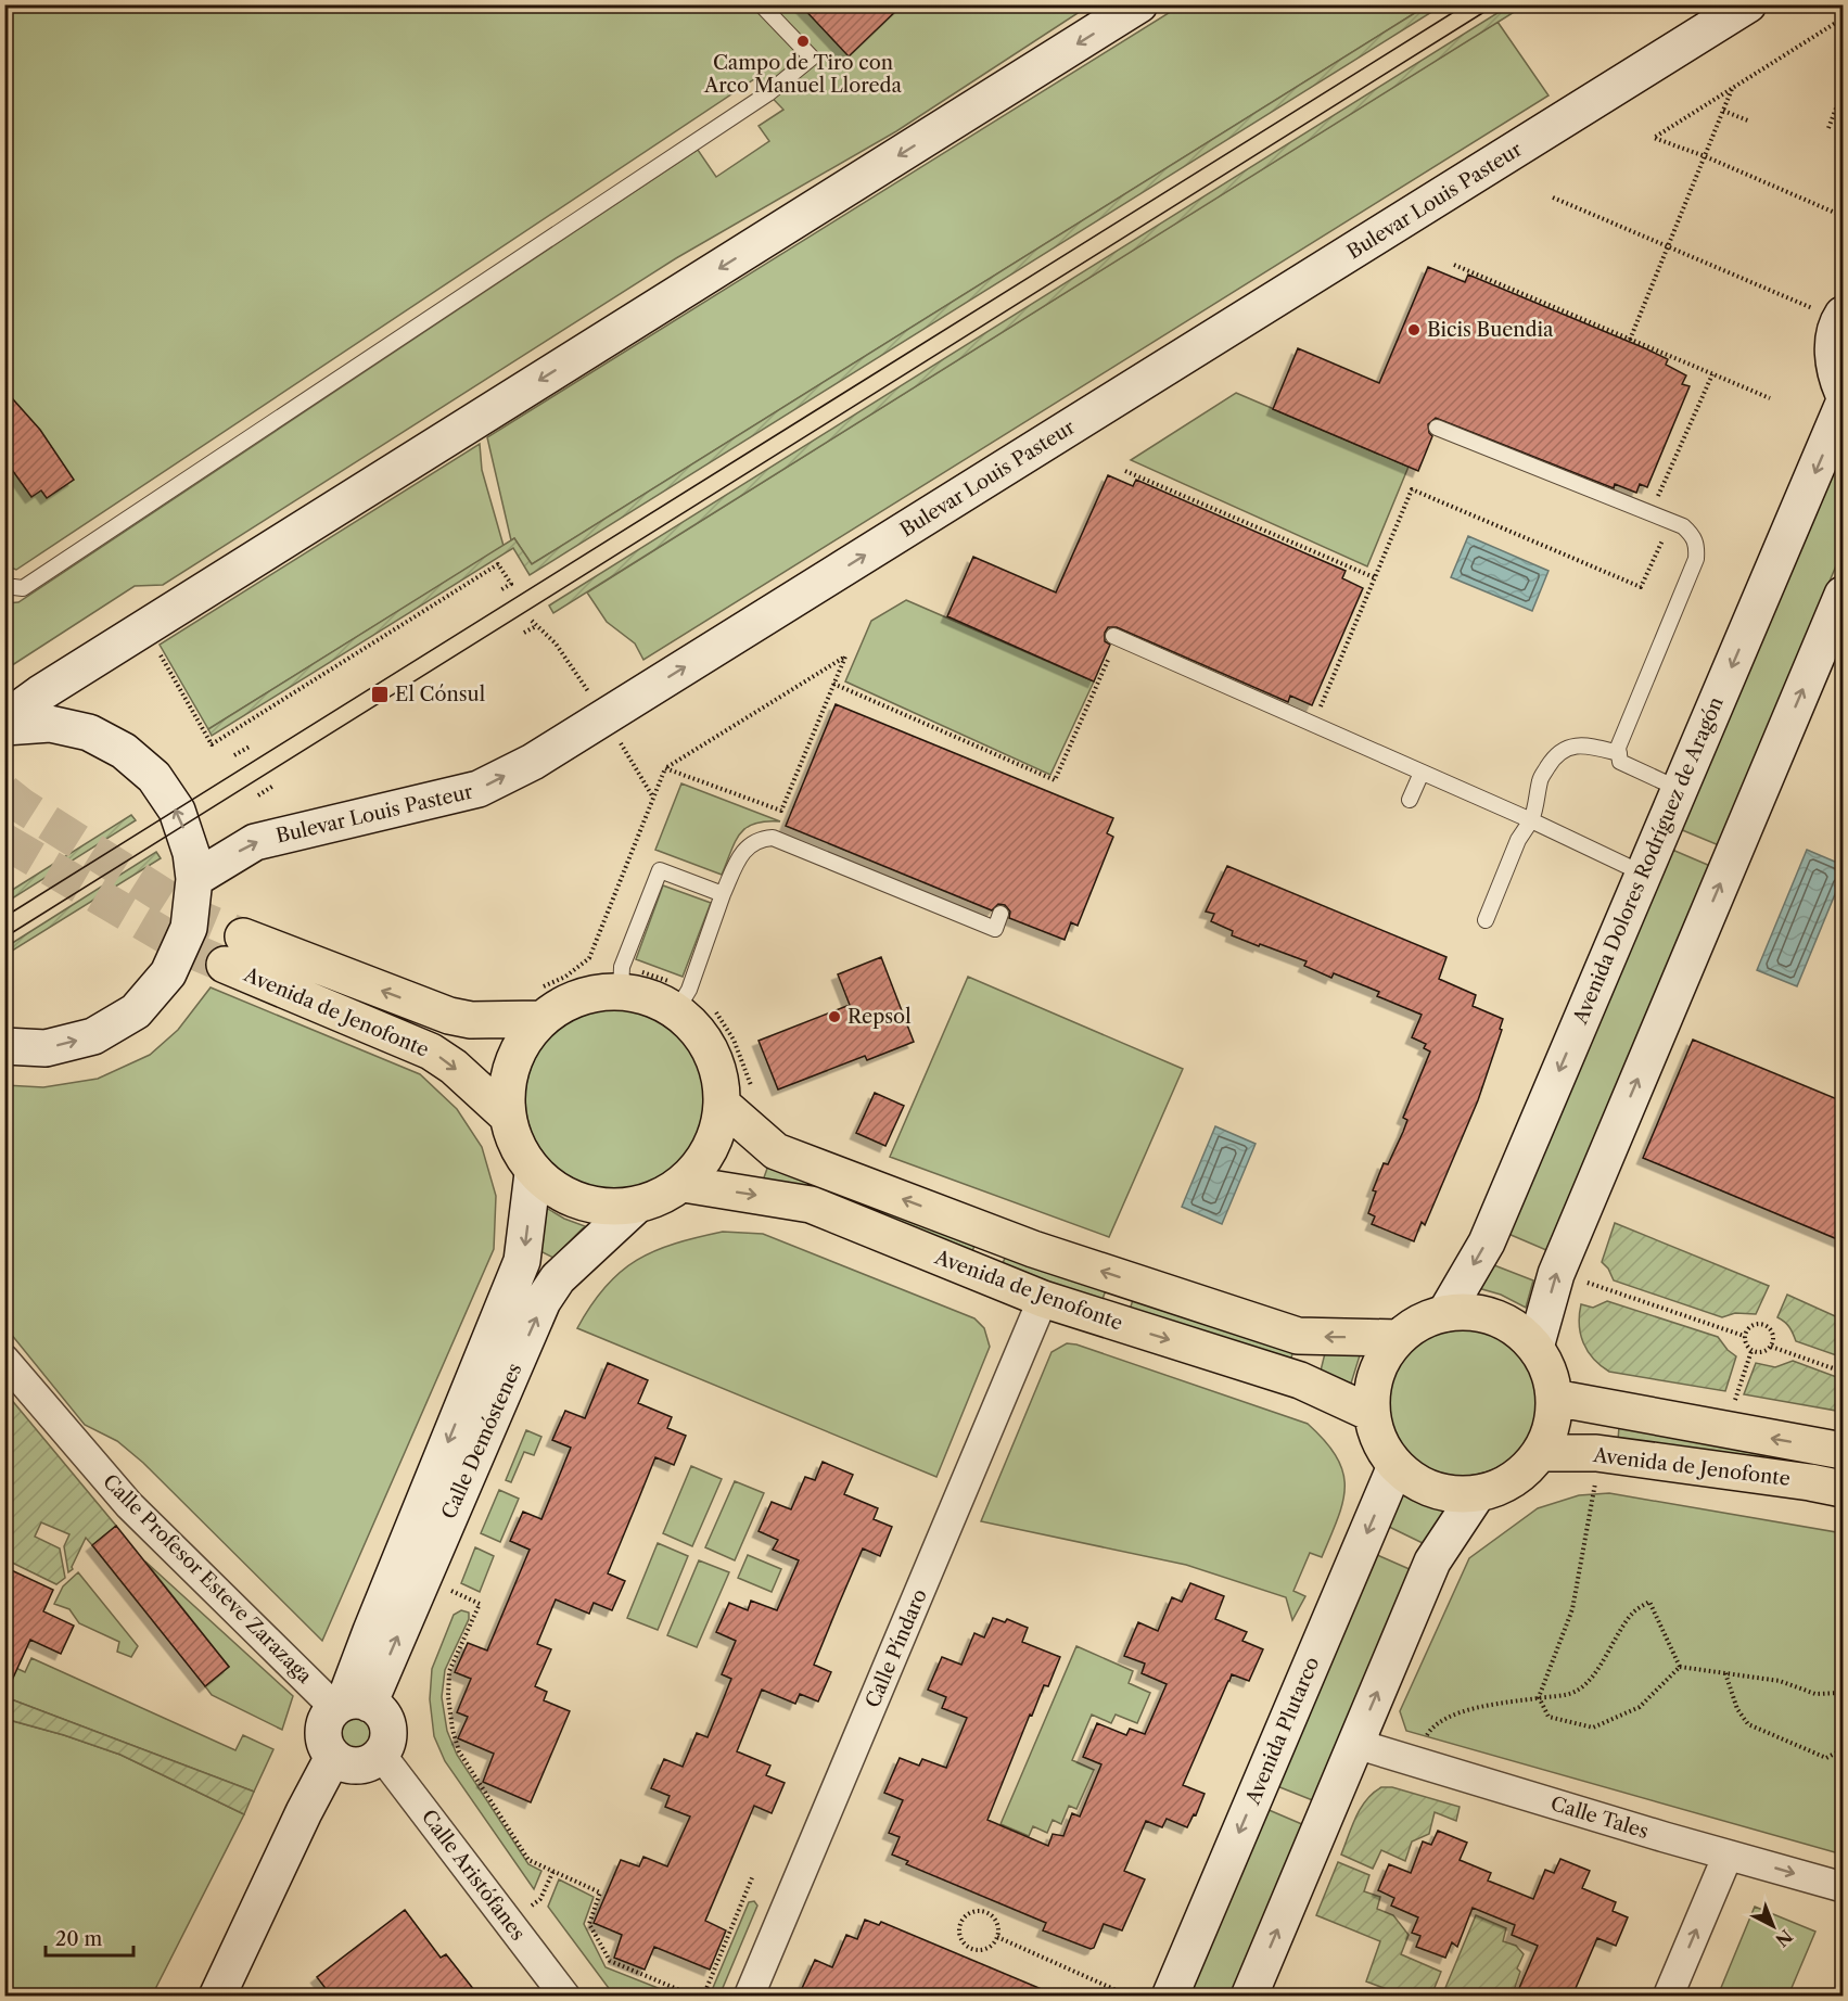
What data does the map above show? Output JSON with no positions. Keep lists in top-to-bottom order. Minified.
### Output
{"streets":{"main road":["Avenida de Jenofonte"],"street":["Bulevar Louis Pasteur","Avenida Dolores Rodríguez de Aragón","Calle Demóstenes","Calle Profesor Esteve Zarazaga","Calle Píndaro","Avenida Plutarco","Calle Tales","Calle Aristófanes"]},"crossings":[["Avenida Dolores Rodríguez de Aragón","Avenida de Jenofonte"],["Avenida Dolores Rodríguez de Aragón","Avenida Plutarco"],["Avenida de Jenofonte","Calle Demóstenes"],["Avenida de Jenofonte","Calle Píndaro"],["Avenida de Jenofonte","Avenida Plutarco"],["Calle Demóstenes","Calle Profesor Esteve Zarazaga"],["Calle Demóstenes","Calle Aristófanes"],["Calle Profesor Esteve Zarazaga","Calle Aristófanes"]],"places":{"other":["Campo de Tiro con Arco Manuel Lloreda","Bicis Buendia","Repsol"],"transit":["El Cónsul"]},"scale_bar":"20 m","north":"bottom right"}
